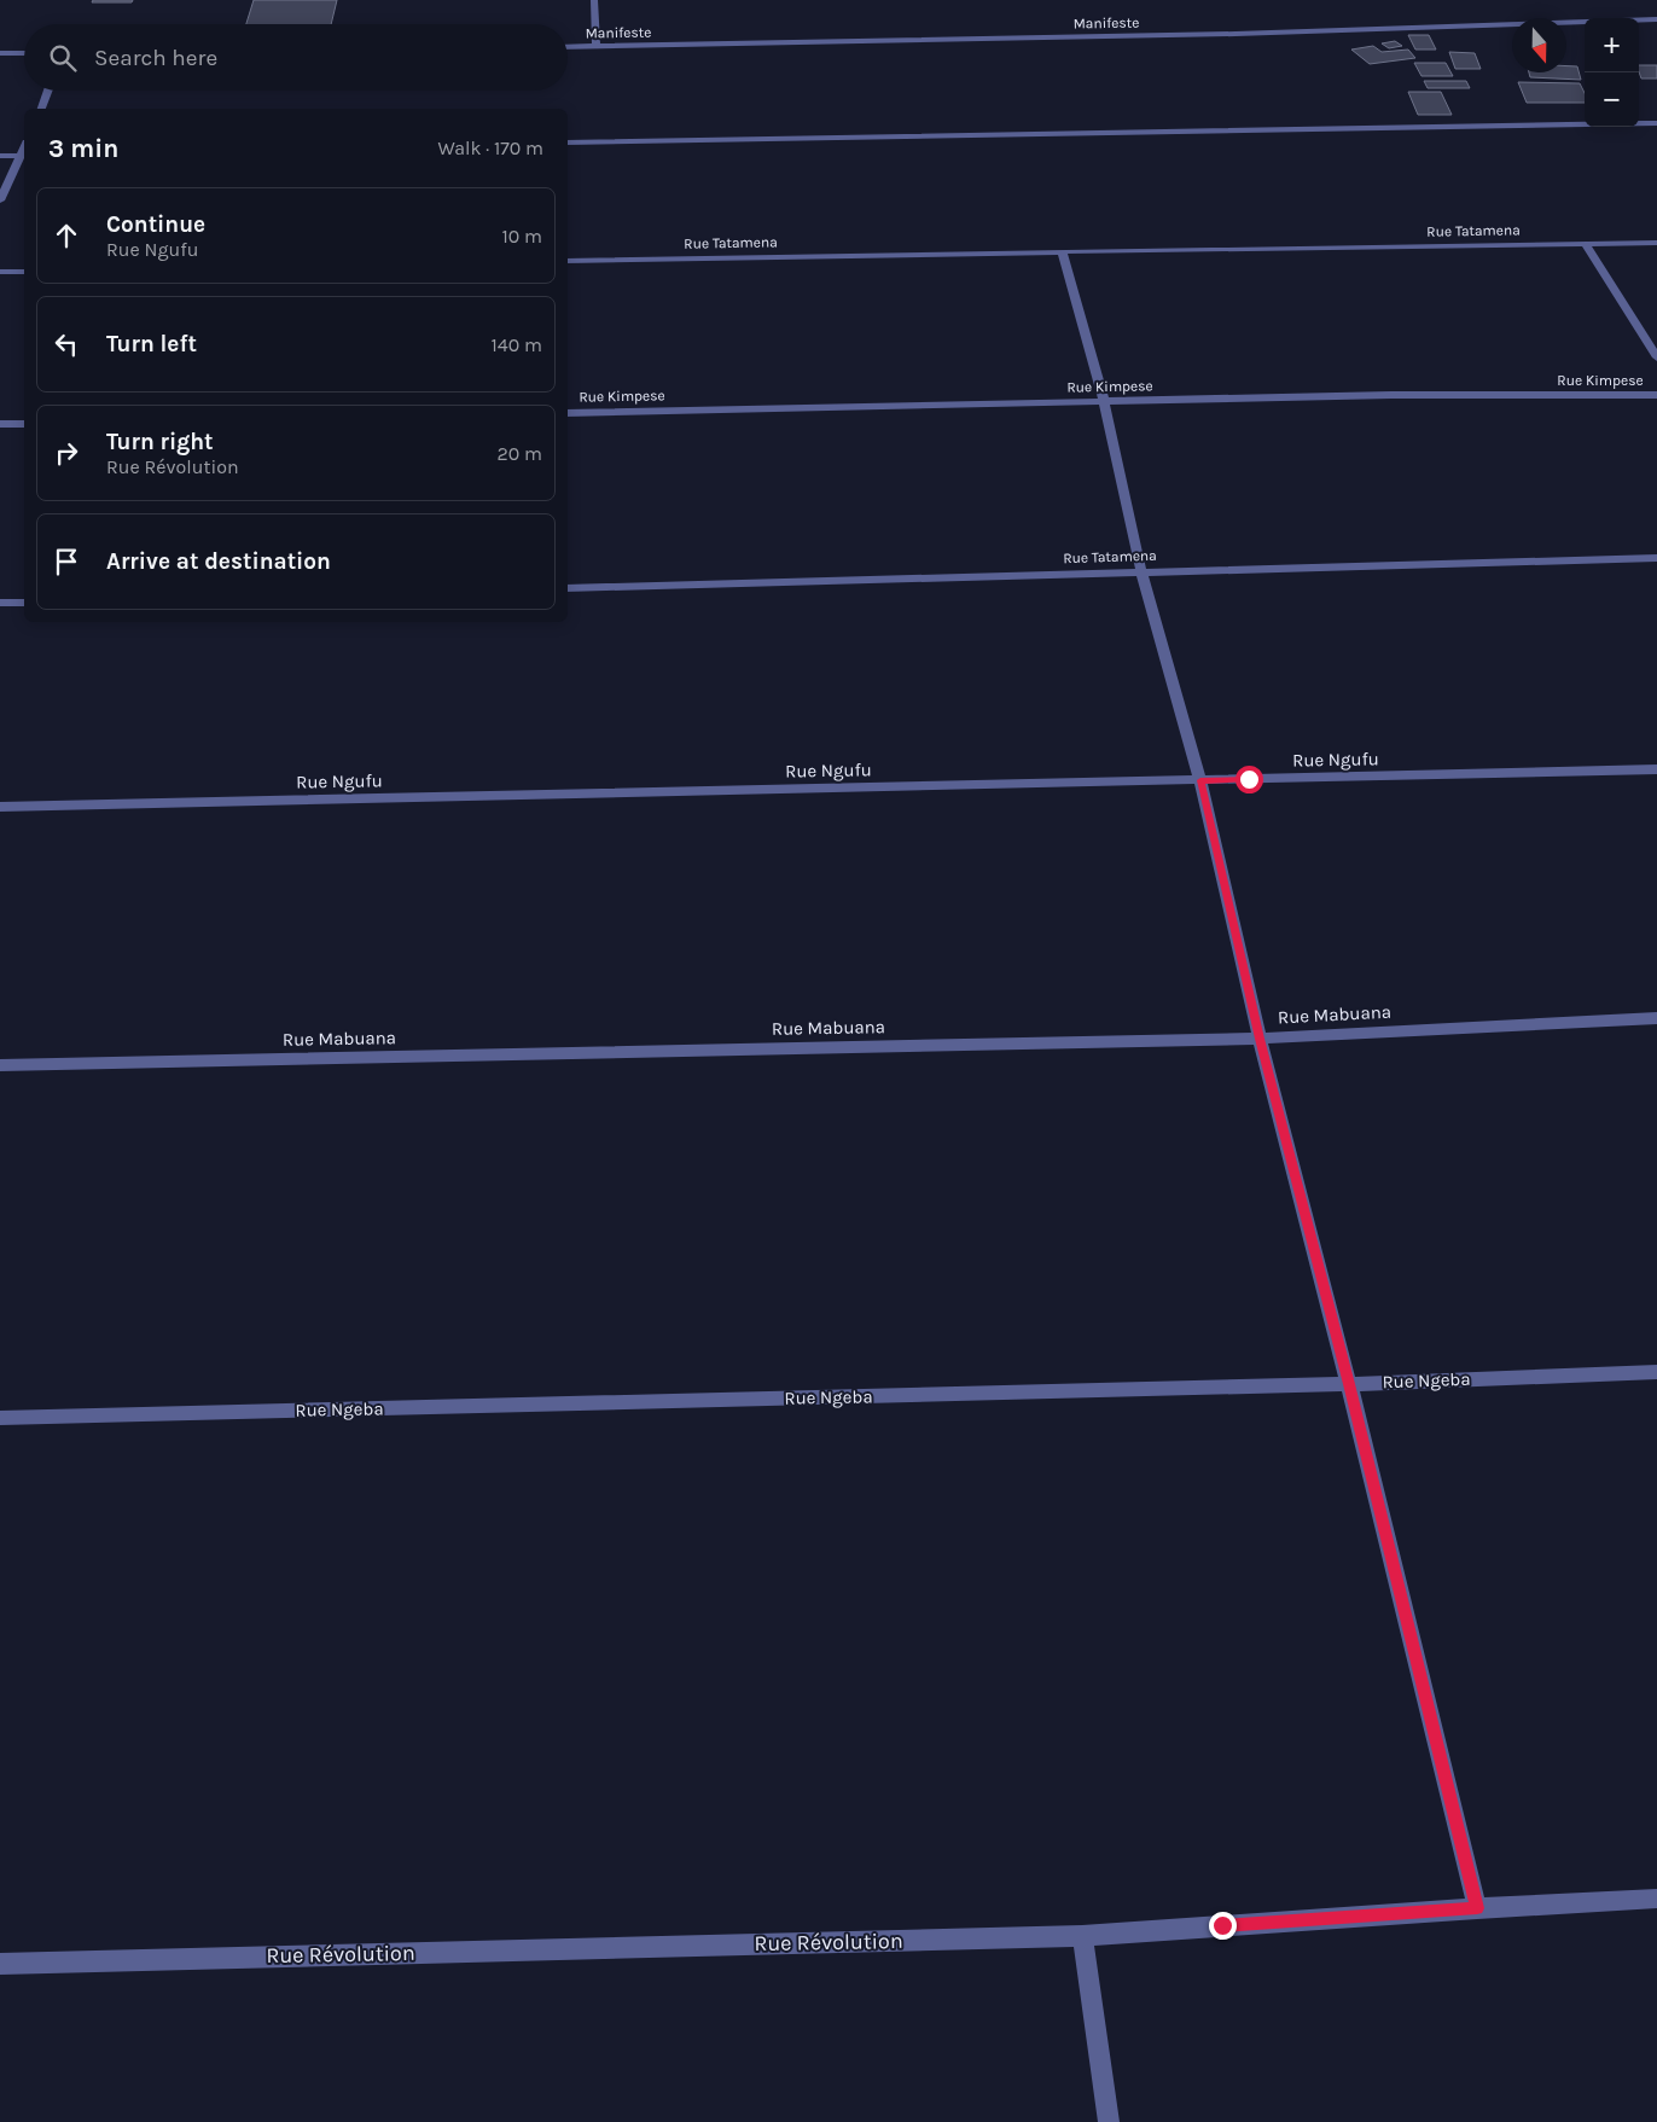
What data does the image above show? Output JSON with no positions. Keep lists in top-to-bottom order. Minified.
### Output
{"streets":{"street":["Manifeste","Rue Tatamena","Rue Kimpese","Rue Ngufu","Rue Mabuana","Rue Ngeba","Rue Révolution"]},"north":"bottom","page":{"map_buttons":["+","−"],"search":"Search here","heading":["3 min","Walk · 170 m"],"list":[["Continue","Rue Ngufu","10 m"],["Turn left","140 m"],["Turn right","Rue Révolution","20 m"],"Arrive at destination"]}}
